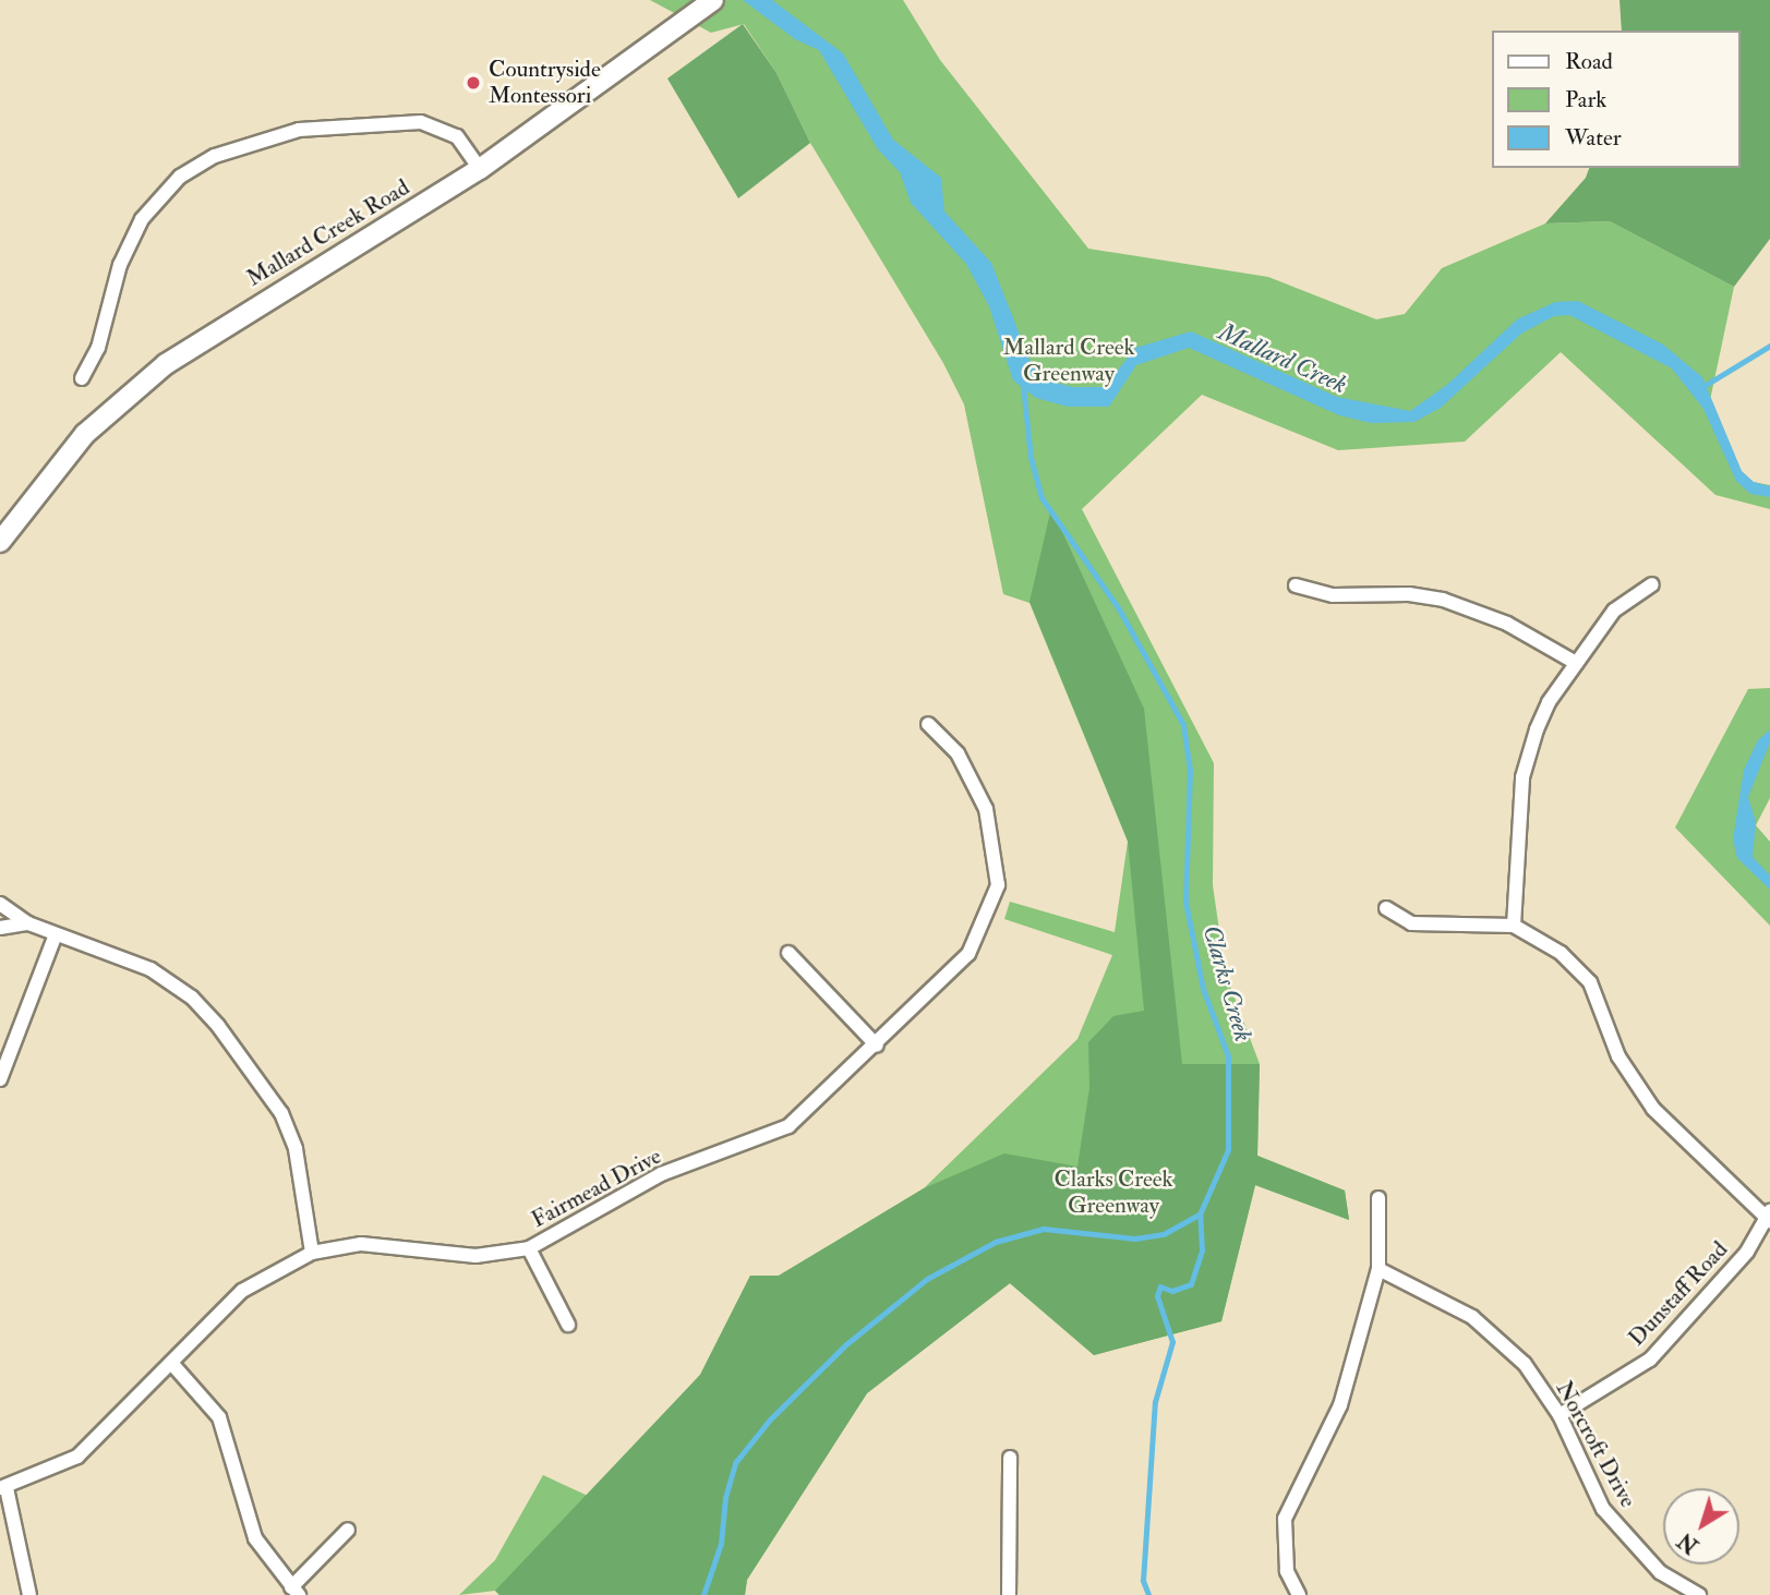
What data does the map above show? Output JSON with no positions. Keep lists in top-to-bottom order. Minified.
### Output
{"streets":{"main road":["Mallard Creek Road"],"street":["Fairmead Drive","Dunstaff Road","Norcroft Drive"]},"crossings":[["Dunstaff Road","Norcroft Drive"]],"water":["Mallard Creek","Clarks Creek"],"parks":["Mallard Creek Greenway","Clarks Creek Greenway"],"places":["Countryside Montessori"],"legend":["Road","Park","Water"],"north":"bottom left"}
